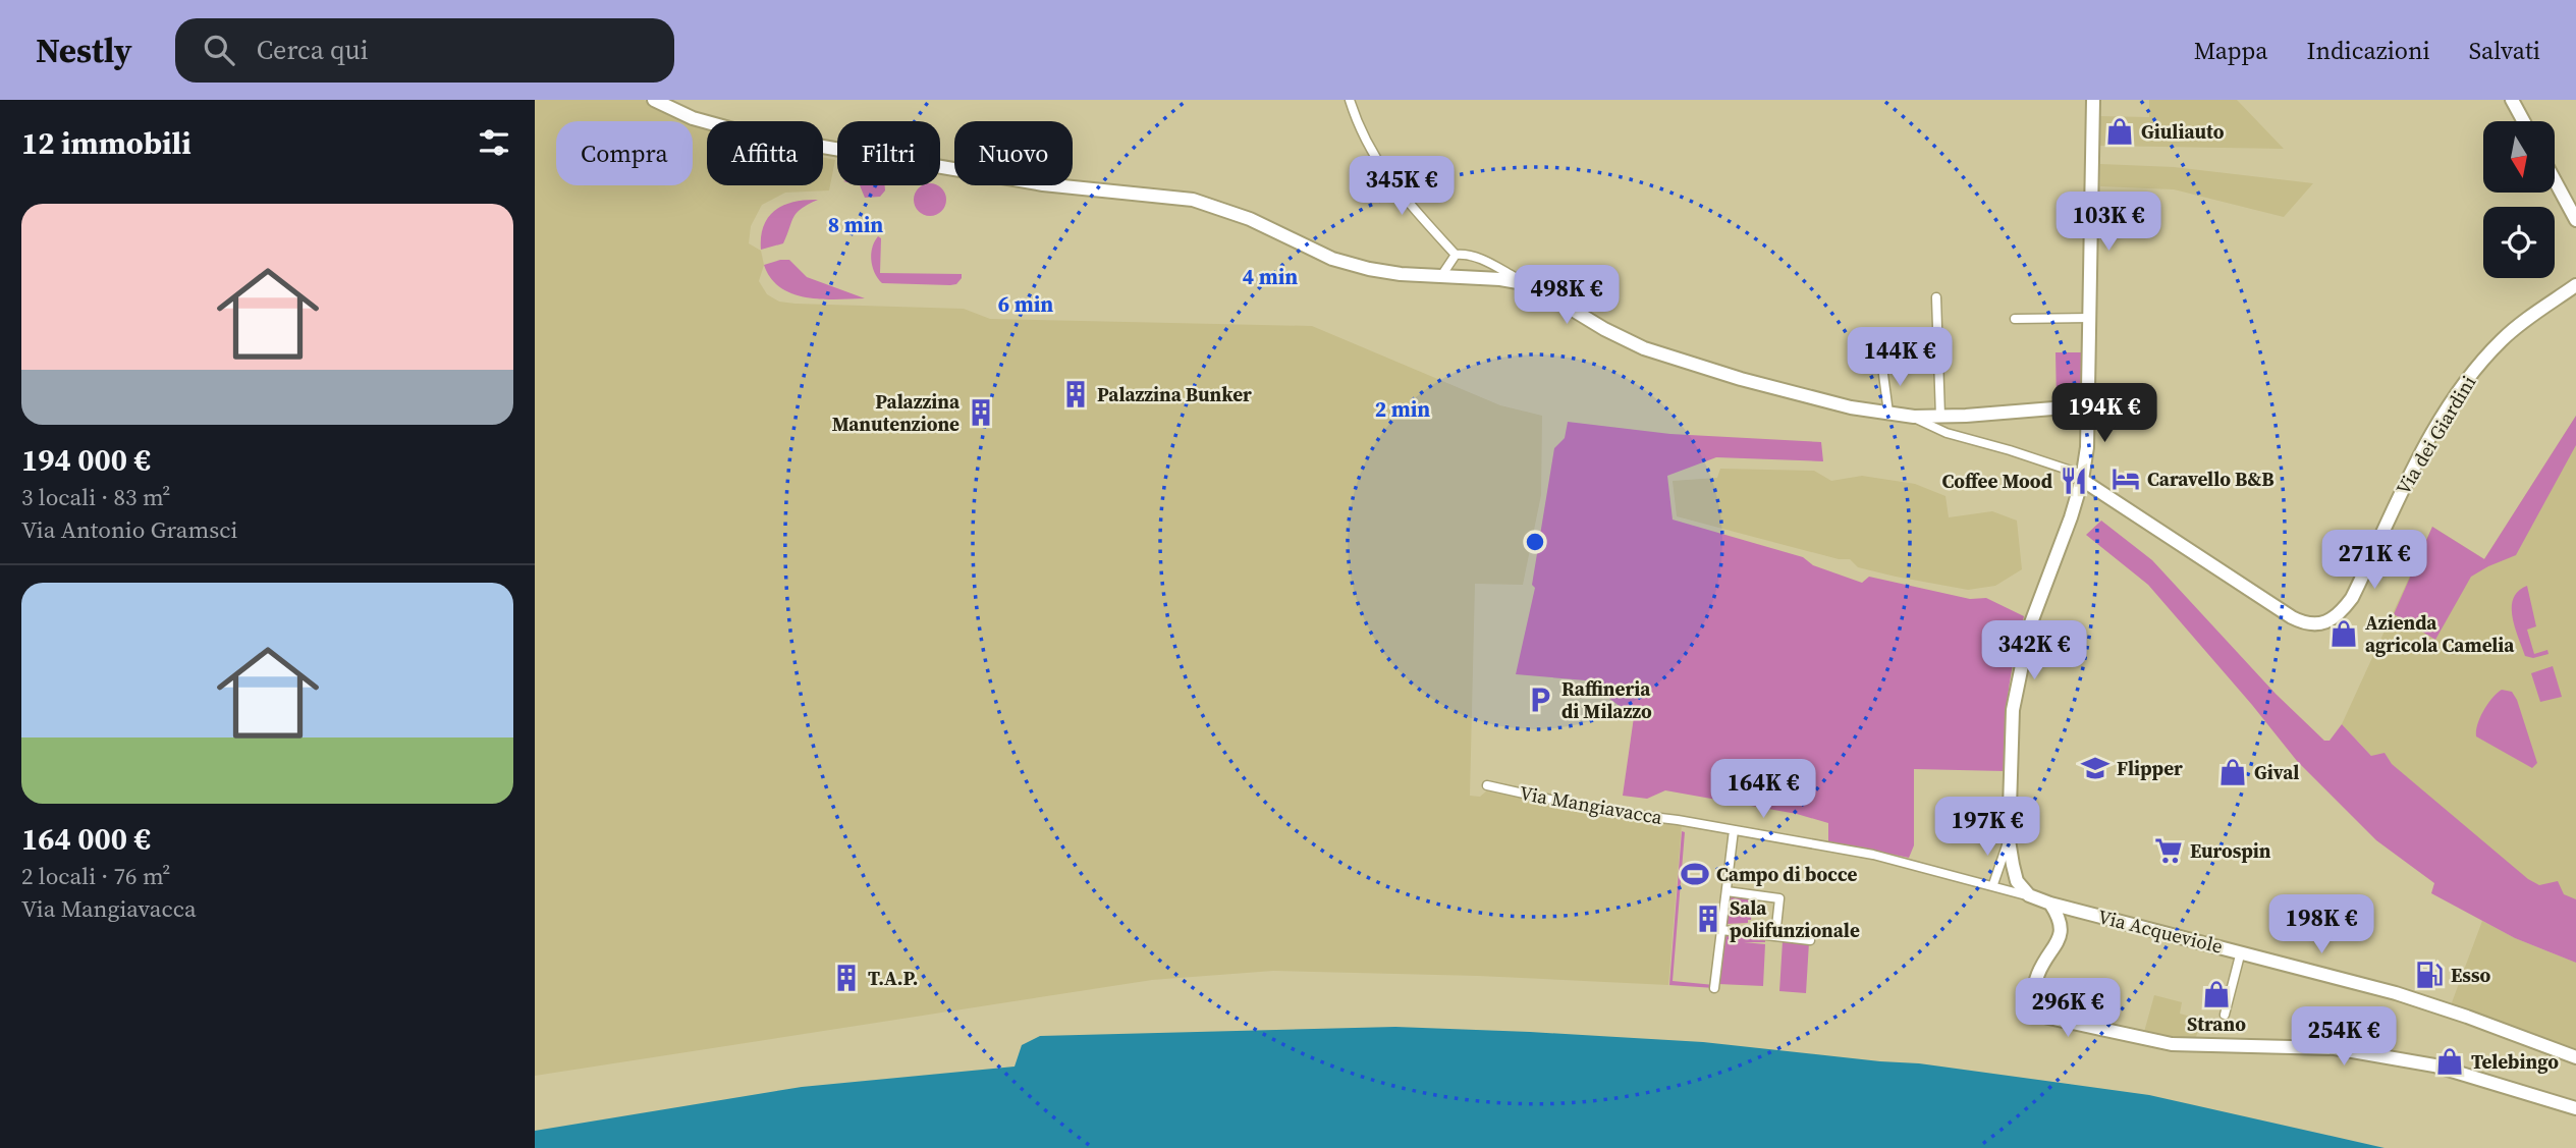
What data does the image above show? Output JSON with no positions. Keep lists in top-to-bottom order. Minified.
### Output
{"streets":{"main road":["Via dei Giardini","Via Acqueviole"],"street":["Via Mangiavacca"]},"crossings":[["Via Mangiavacca","Via Acqueviole"]],"places":{"shop":["Giuliauto","Azienda agricola Camelia","Gival","Strano","Telebingo"],"building":["Palazzina Bunker","Palazzina Manutenzione","Sala polifunzionale","T.A.P."],"hotel":["Caravello B&B"],"restaurant":["Coffee Mood"],"parking":["Raffineria di Milazzo"],"school or university":["Flipper"],"supermarket":["Eurospin"],"sports":["Campo di bocce"],"fuel station":["Esso"]},"north":"bottom","page":{"header":"Nestly","search":"Cerca qui","nav":["Mappa","Indicazioni","Salvati"],"heading":"12 immobili","chip":["Compra","Affitta","Filtri","Nuovo"],"price":["345K €","103K €","498K €","144K €","194K €","271K €","342K €","164K €","197K €","198K €","296K €","254K €"],"list":[{"name":"194 000 €","note":"3 locali · 83 m² · Via Antonio Gramsci"},{"name":"164 000 €","note":"2 locali · 76 m² · Via Mangiavacca"}]},"rings":["8 min","4 min","6 min","2 min"]}
